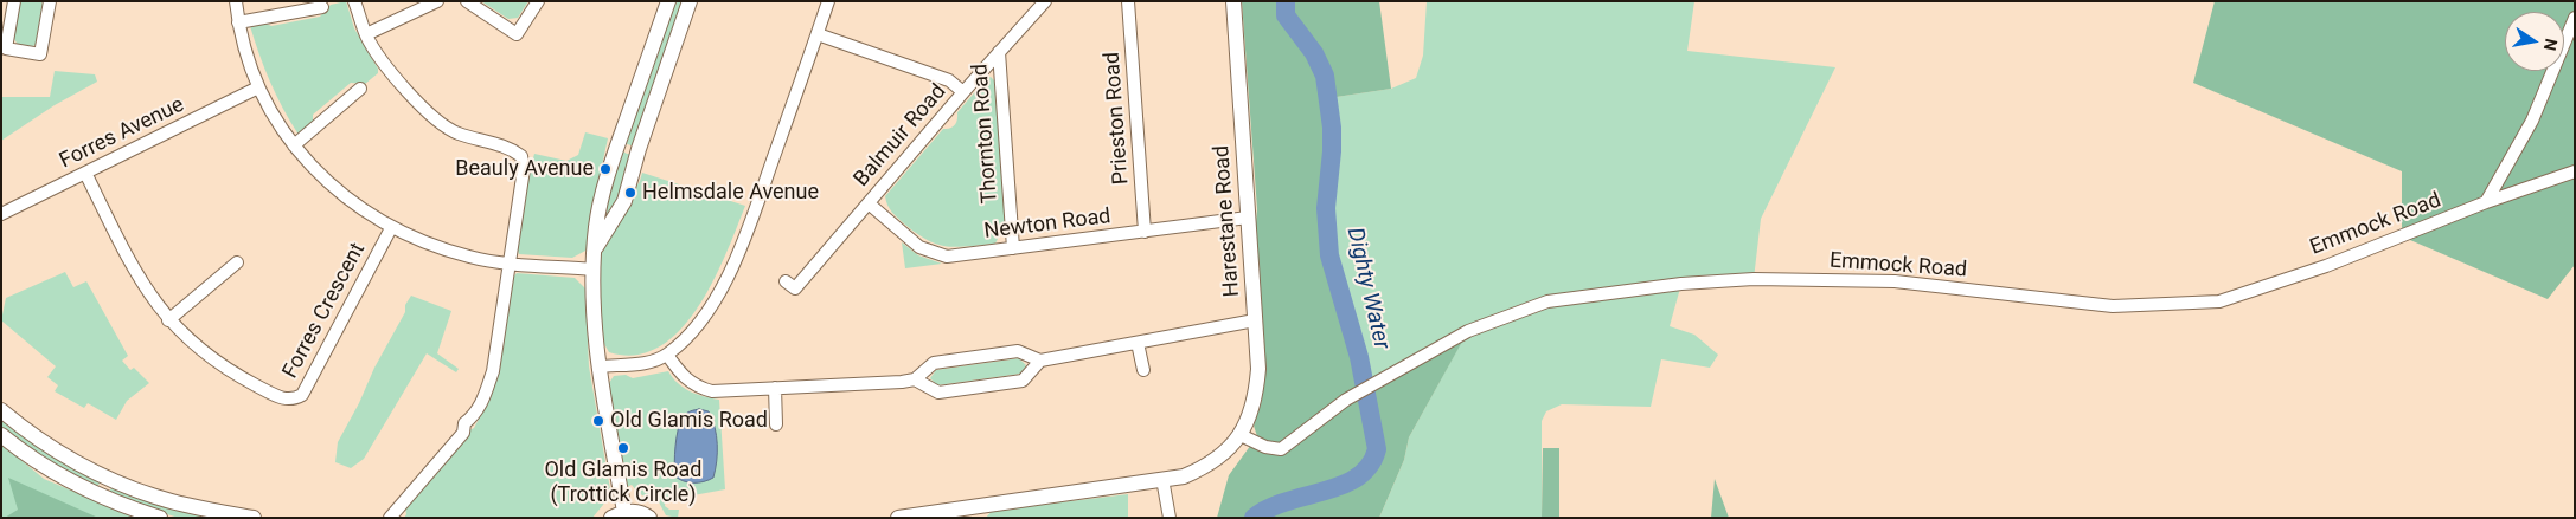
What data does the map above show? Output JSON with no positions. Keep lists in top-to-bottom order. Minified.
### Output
{"streets":{"street":["Prieston Road","Forres Avenue","Thornton Road","Balmuir Road","Harestane Road","Newton Road","Emmock Road","Forres Crescent"]},"crossings":[["Prieston Road","Newton Road"],["Forres Avenue","Forres Crescent"],["Thornton Road","Balmuir Road"],["Thornton Road","Newton Road"],["Balmuir Road","Newton Road"],["Harestane Road","Newton Road"],["Harestane Road","Emmock Road"]],"water":["Dighty Water"],"places":["Beauly Avenue","Helmsdale Avenue","Old Glamis Road","Old Glamis Road (Trottick Circle)"],"north":"right"}
